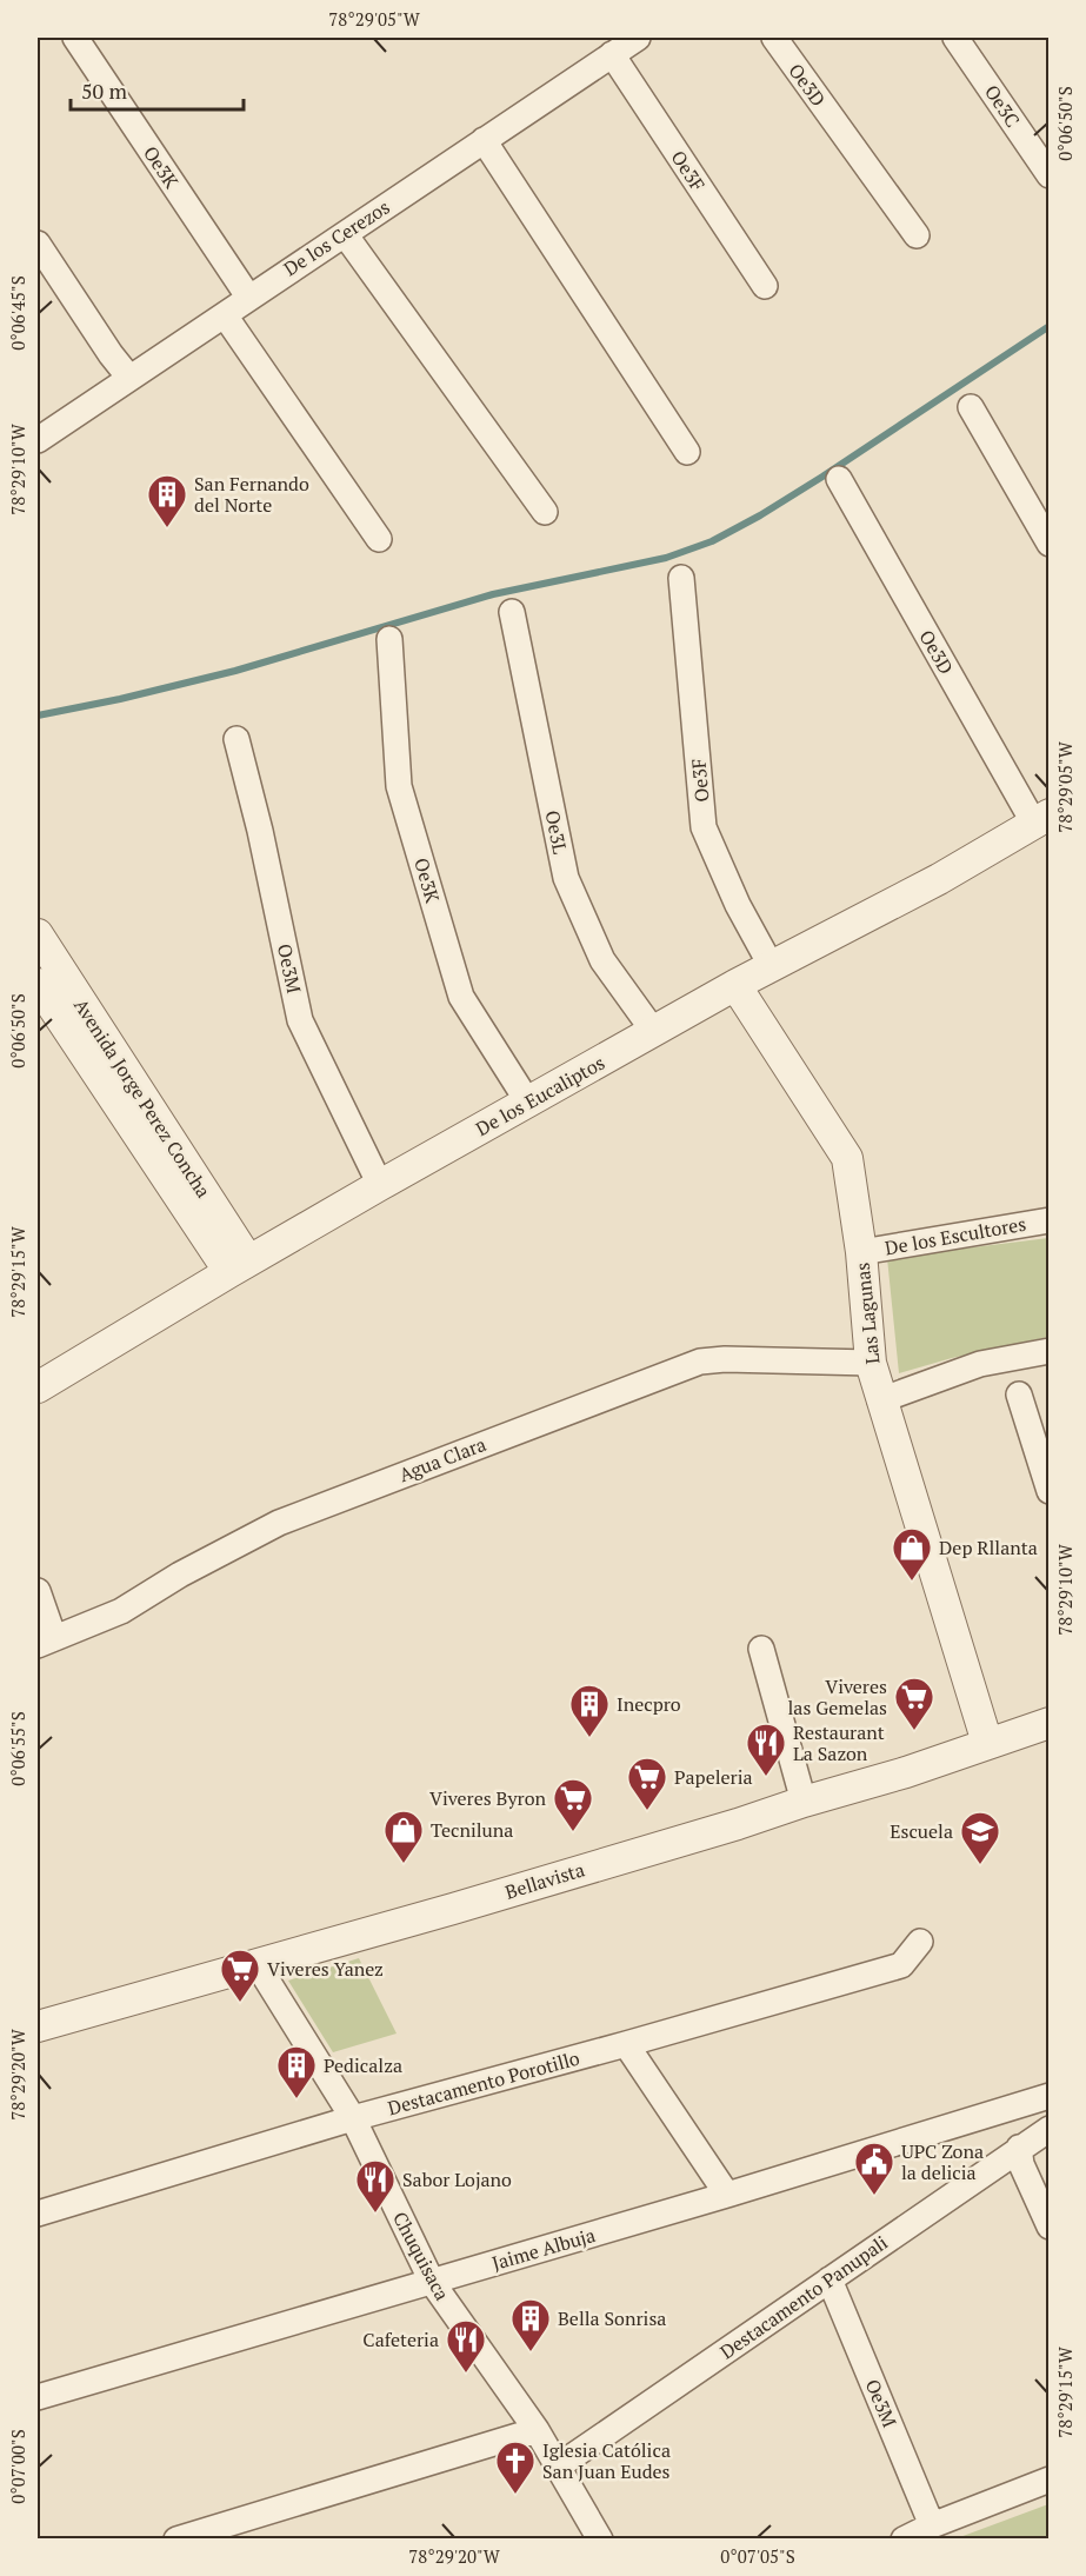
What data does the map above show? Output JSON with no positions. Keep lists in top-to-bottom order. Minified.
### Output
{"streets":{"street":["Oe3D","Oe3C","Oe3K","Oe3F","De los Cerezos","Oe3L","Oe3M","De los Eucaliptos","Avenida Jorge Perez Concha","De los Escultores","Las Lagunas","Agua Clara","Bellavista","Destacamento Porotillo","Jaime Albuja","Chuquisaca","Destacamento Panupali"]},"crossings":[["Oe3D","De los Eucaliptos"],["Oe3K","De los Cerezos"],["Oe3K","De los Eucaliptos"],["Oe3F","De los Cerezos"],["Oe3F","De los Eucaliptos"],["Oe3L","De los Eucaliptos"],["Oe3M","De los Eucaliptos"],["Oe3M","Destacamento Panupali"],["De los Eucaliptos","Avenida Jorge Perez Concha"],["De los Eucaliptos","Las Lagunas"],["De los Escultores","Las Lagunas"],["Las Lagunas","Agua Clara"],["Las Lagunas","Bellavista"],["Bellavista","Chuquisaca"],["Destacamento Porotillo","Chuquisaca"],["Jaime Albuja","Chuquisaca"],["Chuquisaca","Destacamento Panupali"]],"places":{"building":["San Fernando del Norte","Inecpro","Pedicalza","Bella Sonrisa"],"shop":["Dep Rllanta","Tecniluna"],"supermarket":["Viveres las Gemelas","Papeleria","Viveres Byron","Viveres Yanez"],"restaurant":["Restaurant La Sazon","Sabor Lojano","Cafeteria"],"school or university":["Escuela"],"public building":["UPC Zona la delicia"],"church":["Iglesia Católica San Juan Eudes"]},"scale_bar":"50 m","coordinates":["78°29'05\"W","0°06'50\"S","0°06'45\"S","78°29'10\"W","78°29'15\"W","0°06'55\"S","78°29'20\"W","0°07'00\"S","0°07'05\"S"]}
